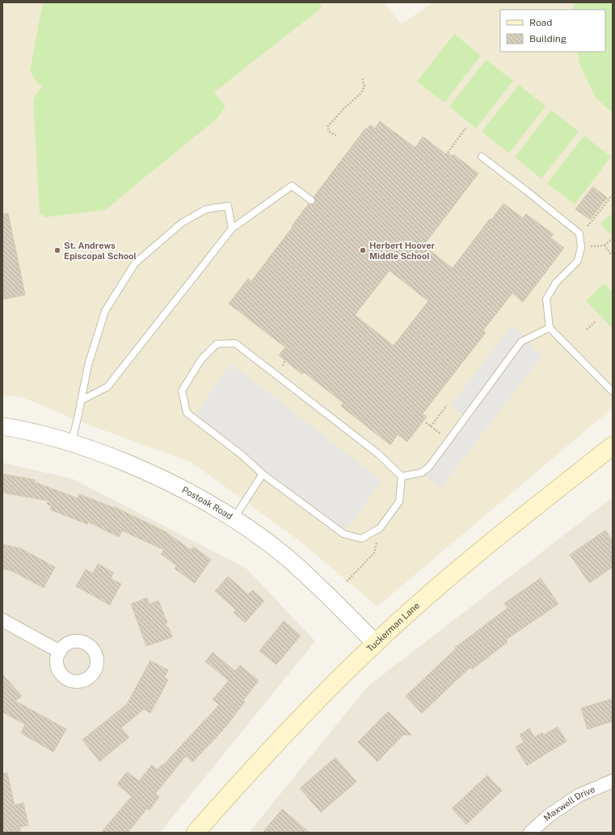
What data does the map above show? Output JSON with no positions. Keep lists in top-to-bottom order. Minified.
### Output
{"streets":{"main road":["Tuckerman Lane"],"street":["Postoak Road","Maxwell Drive"]},"crossings":[["Postoak Road","Tuckerman Lane"]],"places":["St. Andrews Episcopal School","Herbert Hoover Middle School"],"legend":["Road","Building"]}
